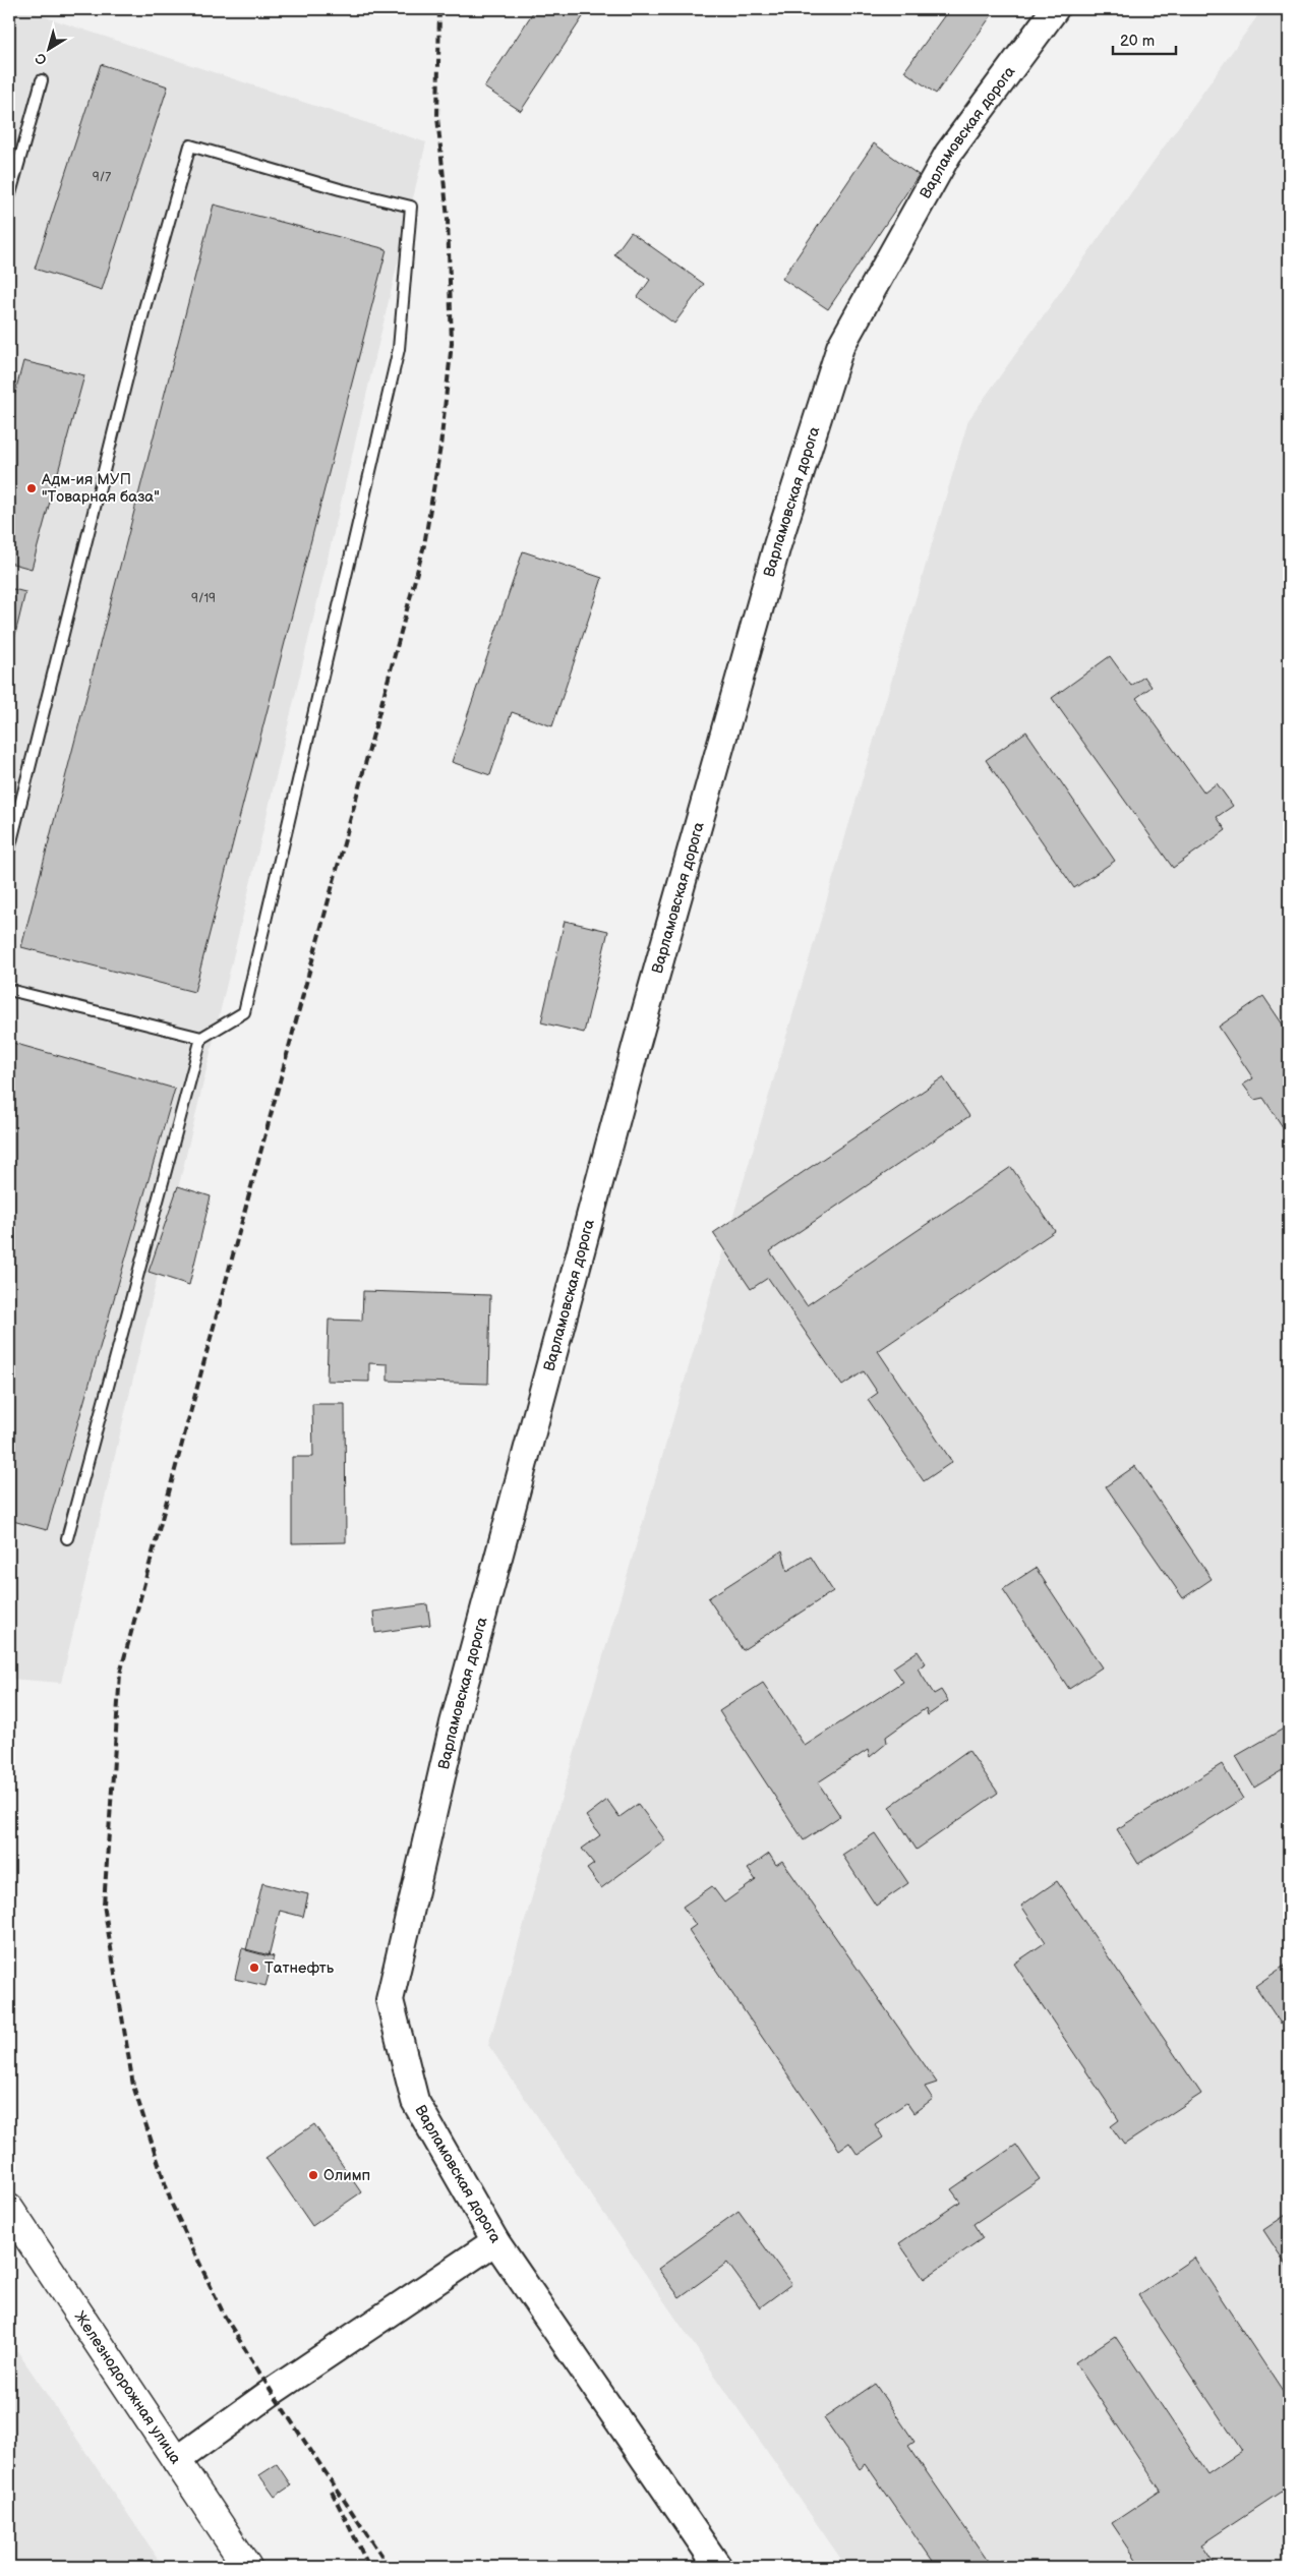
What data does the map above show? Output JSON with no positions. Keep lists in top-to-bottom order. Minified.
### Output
{"streets":{"main road":["Железнодорожная улица"],"street":["Варламовская дорога"]},"places":["Адм-ия МУП \"Товарная база\"","Татнефть","Олимп"],"house_numbers":["9/7","9/19"],"scale_bar":"20 m","north":"bottom left"}
